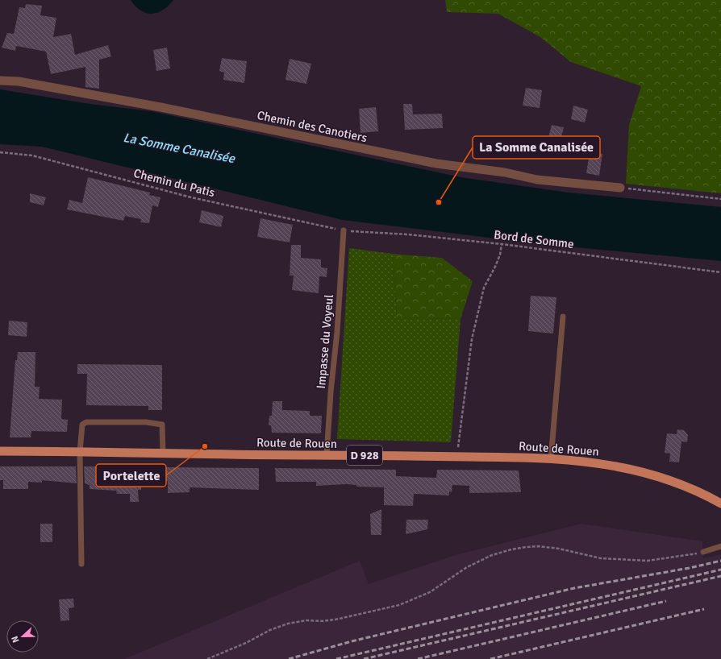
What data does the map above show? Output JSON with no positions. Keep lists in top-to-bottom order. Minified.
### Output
{"streets":{"main road":["Route de Rouen","D 928"],"street":["Chemin des Canotiers"],"lane":["Impasse du Voyeul"],"path":["Chemin du Patis","Bord de Somme"]},"crossings":[["Chemin du Patis","Bord de Somme"],["Chemin du Patis","Impasse du Voyeul"],["Bord de Somme","Impasse du Voyeul"],["Impasse du Voyeul","Route de Rouen"]],"water":["La Somme Canalisée"],"places":["La Somme Canalisée","Portelette"],"north":"left"}
